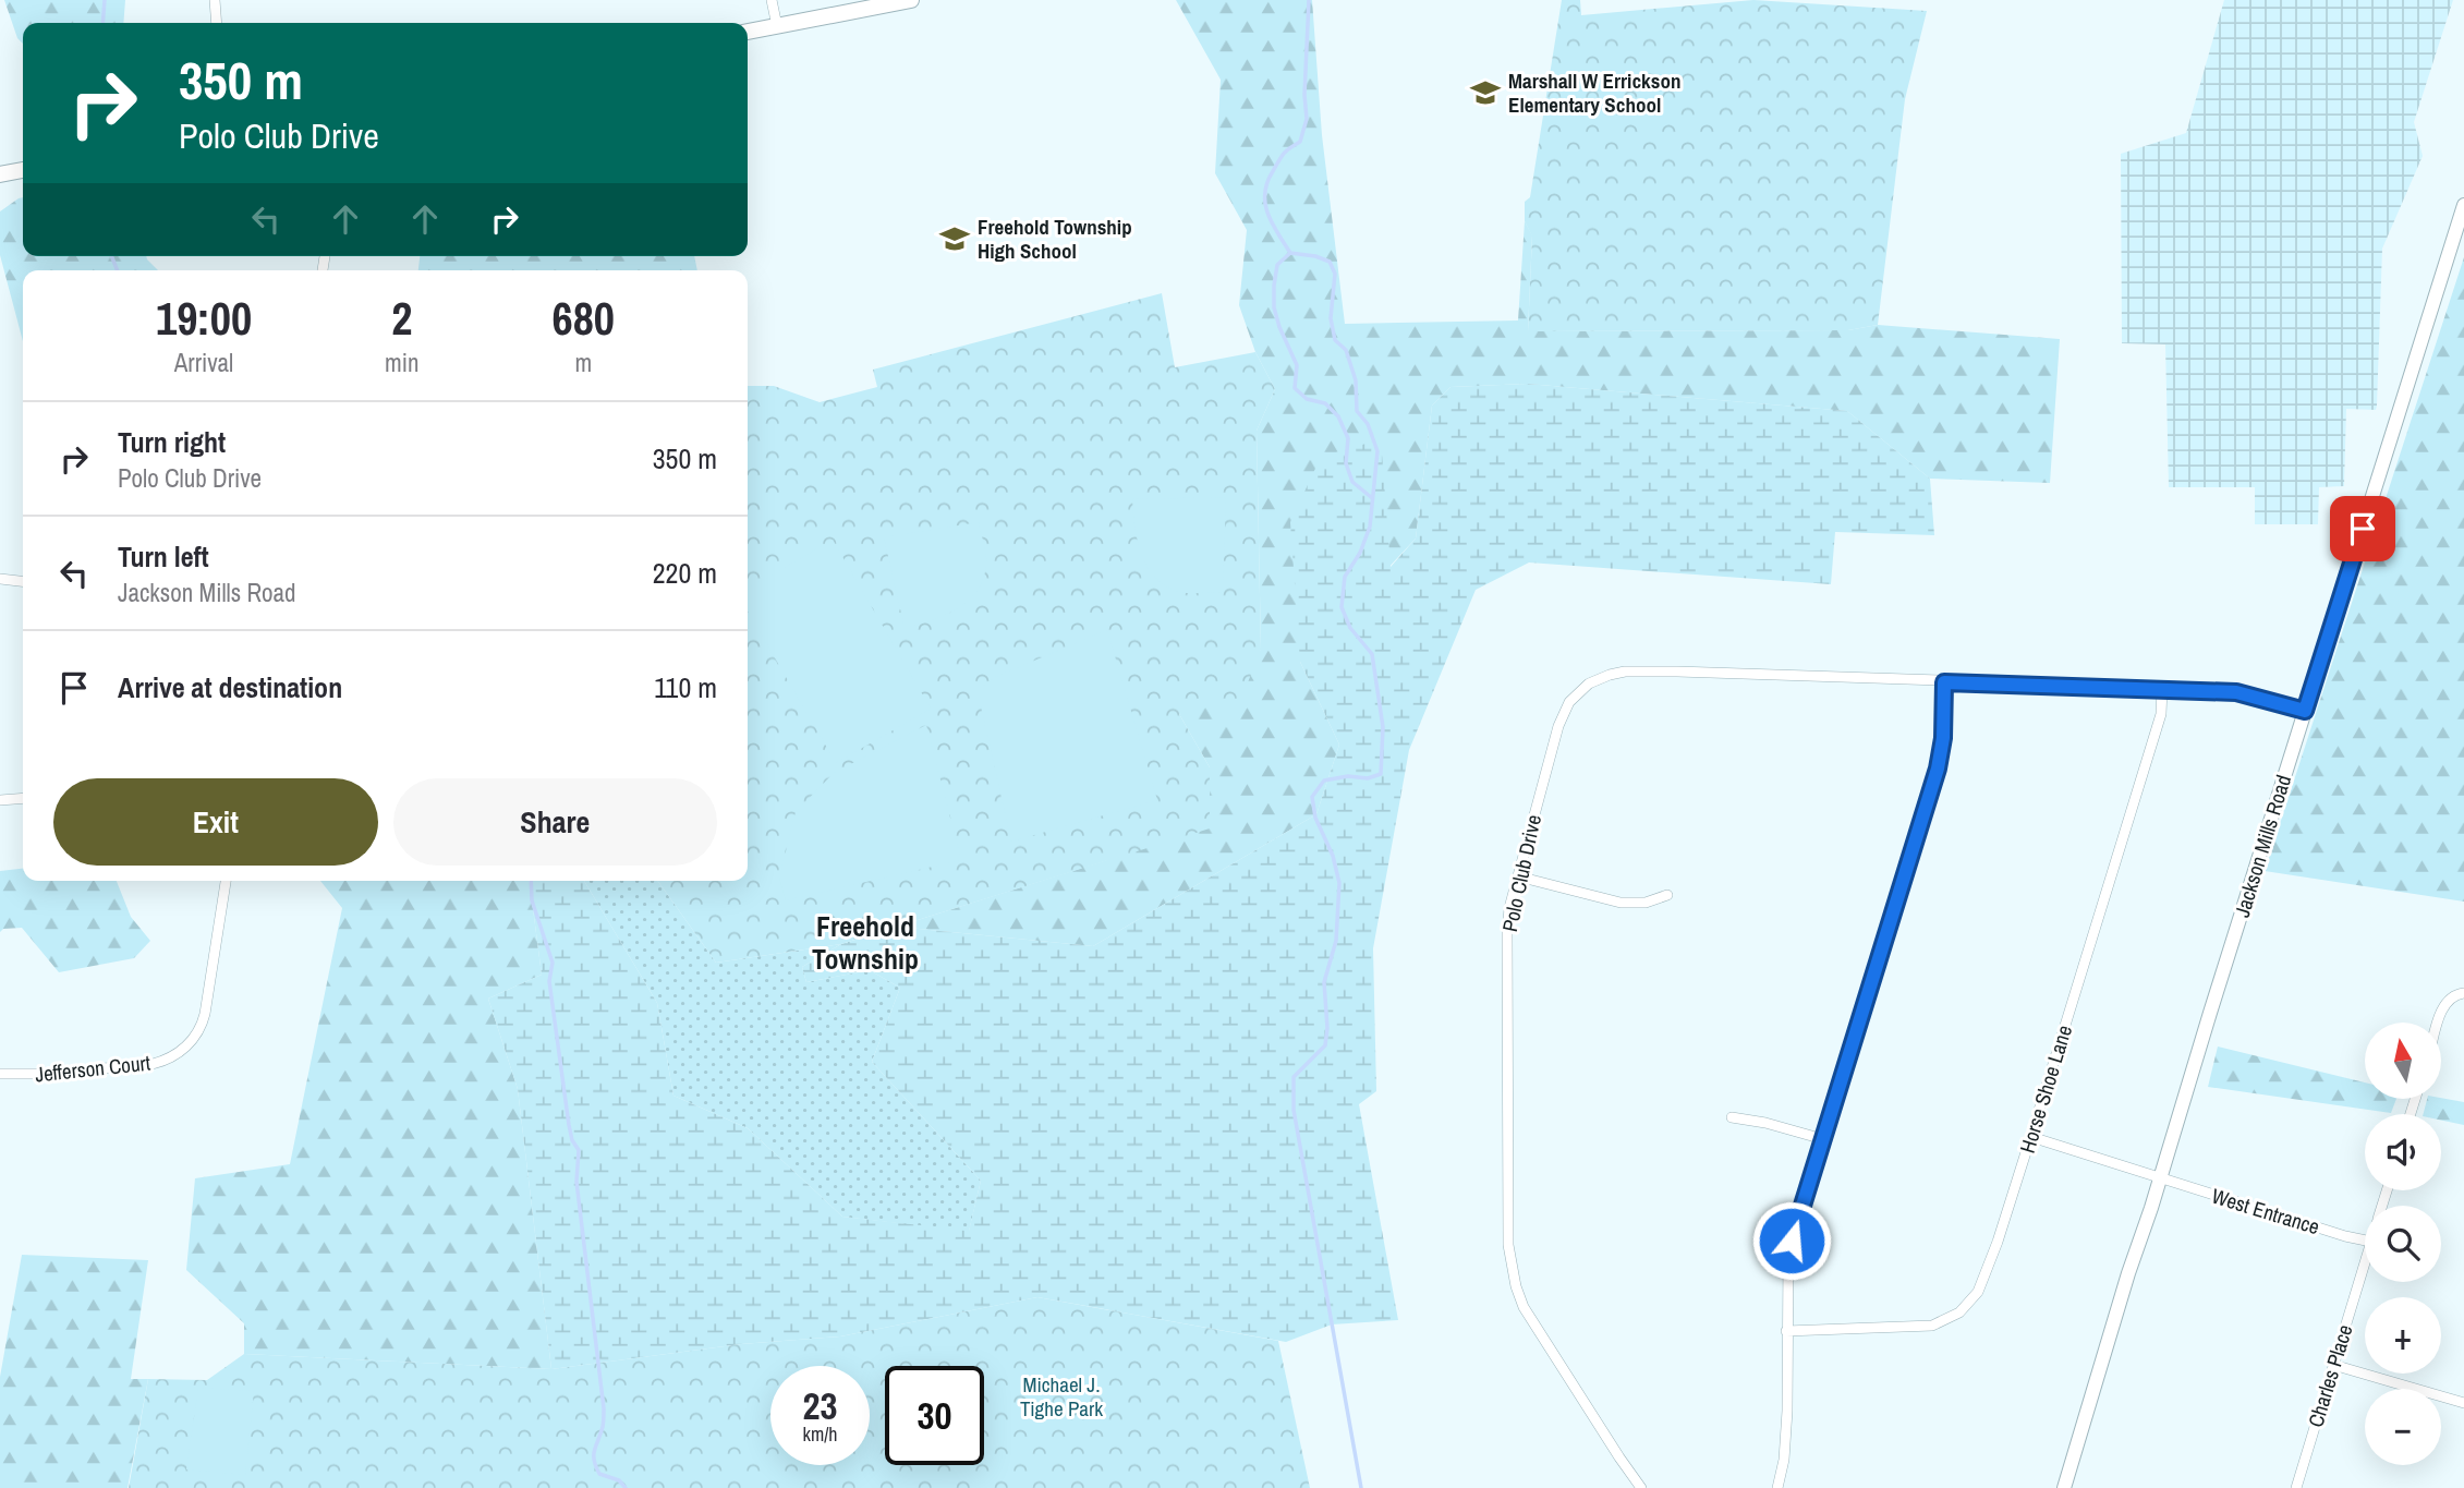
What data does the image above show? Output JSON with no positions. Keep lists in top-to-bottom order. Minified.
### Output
{"streets":{"main road":["Jackson Mills Road"],"street":["Polo Club Drive","Jefferson Court","Horse Shoe Lane","West Entrance","Charles Place"]},"crossings":[["Jackson Mills Road","Polo Club Drive"],["Jackson Mills Road","West Entrance"],["Polo Club Drive","Horse Shoe Lane"],["Horse Shoe Lane","West Entrance"]],"districts":["Freehold Township"],"parks":["Michael J. Tighe Park"],"places":{"school or university":["Marshall W Errickson Elementary School","Freehold Township High School"]},"north":"top","page":{"turn":["350 m","Polo Club Drive"],"eta":["19:00","Arrival","2","min","680","m"],"list":[{"name":"Turn right","note":"Polo Club Drive","value":"350 m"},{"name":"Turn left","note":"Jackson Mills Road","value":"220 m"},{"name":"Arrive at destination","value":"110 m"}],"buttons":["Exit","Share"],"map_buttons":["+","−"],"speed":"23 km/h","limit":"30"}}
